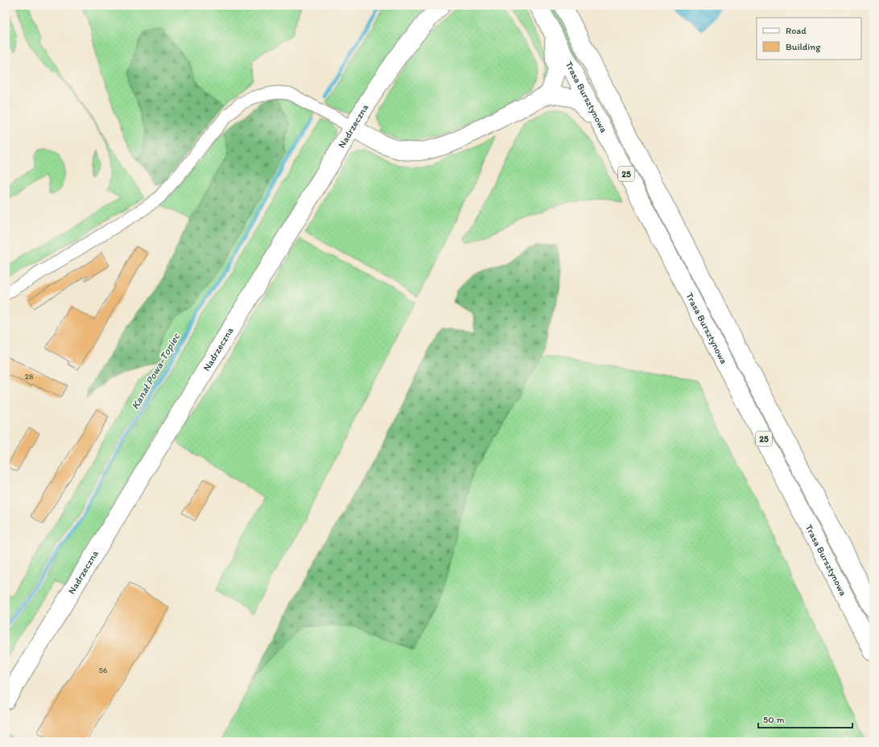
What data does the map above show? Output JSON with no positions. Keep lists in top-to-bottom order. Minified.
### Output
{"streets":{"main road":["Trasa Bursztynowa","Nadrzeczna","25"]},"water":["Kanał Powa-Topiec"],"house_numbers":["28","56"],"legend":["Road","Building"],"scale_bar":"50 m"}
